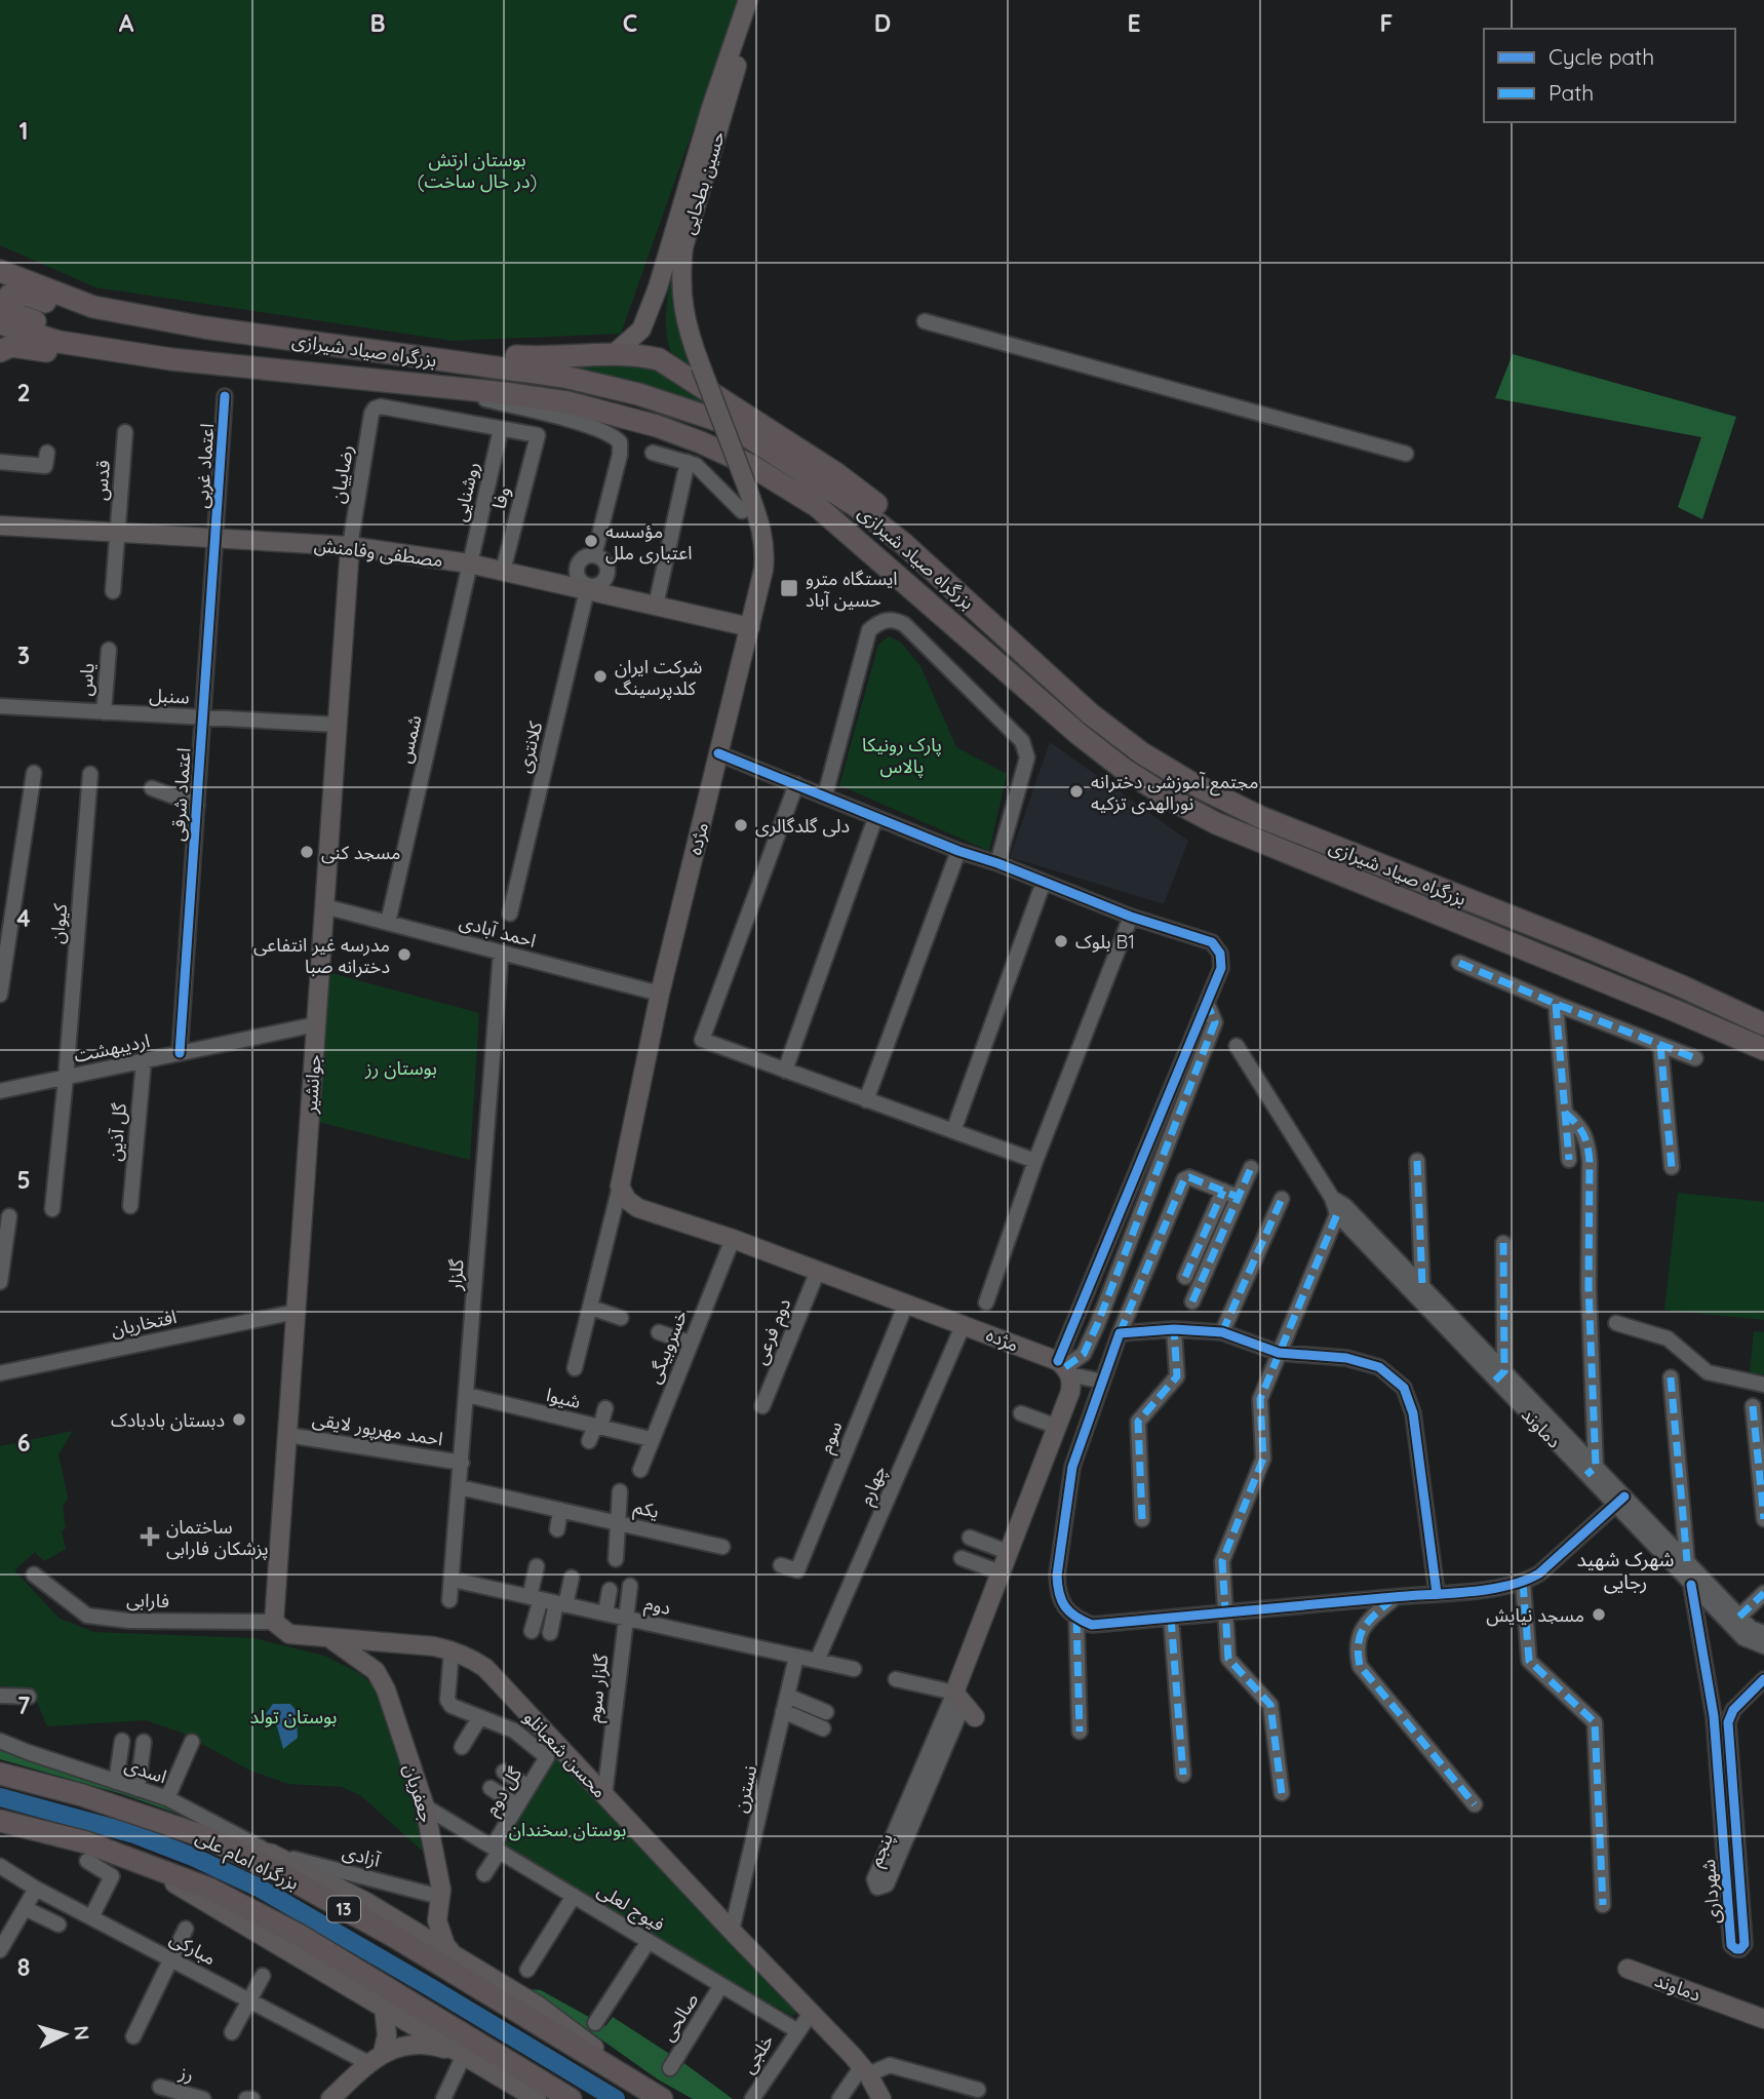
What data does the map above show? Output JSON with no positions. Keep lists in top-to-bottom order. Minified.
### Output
{"streets":{"highway":["بزرگراه صیاد شیرازی","بزرگراه امام علی","13"],"main road":["حسین بطحایی","مصطفی وفامنش","مژده","جوانشیر","دماوند","محسن شعبانلو","جعفریان"],"street":["اعتماد غربی","رضاییان","قدس","روشنایی","وفا","یاس","سنبل","شمس","کلانتری","اعتماد شرقی","کیوان","احمد آبادی","اردیبهشت","گل آذین","گلزار","افتخاریان","دوم فرعی","خسروبیگی","شیوا","احمد مهرپور لایقی","سوم","چهارم","یکم","فارابی","دوم","گلزار سوم","اسدی","نسترن","گل دوم","پنجم","آزادی","شهرداری","فیوج لعلی","مبارکی","صالحی","خلجی","رز"]},"crossings":[["حسین بطحایی","مژده"],["اعتماد غربی","مصطفی وفامنش"],["اعتماد غربی","اعتماد شرقی"],["رضاییان","روشنایی"],["رضاییان","وفا"],["رضاییان","مصطفی وفامنش"],["رضاییان","جوانشیر"],["قدس","مصطفی وفامنش"],["روشنایی","وفا"],["روشنایی","مصطفی وفامنش"],["روشنایی","شمس"],["وفا","مصطفی وفامنش"],["مصطفی وفامنش","شمس"],["مصطفی وفامنش","کلانتری"],["مصطفی وفامنش","اعتماد شرقی"],["مصطفی وفامنش","مژده"],["مصطفی وفامنش","جوانشیر"],["یاس","سنبل"],["سنبل","اعتماد شرقی"],["سنبل","جوانشیر"],["شمس","احمد آبادی"],["اعتماد شرقی","اردیبهشت"],["مژده","احمد آبادی"],["مژده","دوم فرعی"],["مژده","خسروبیگی"],["مژده","سوم"],["مژده","چهارم"],["کیوان","اردیبهشت"],["احمد آبادی","جوانشیر"],["احمد آبادی","گلزار"],["اردیبهشت","جوانشیر"],["اردیبهشت","گل آذین"],["جوانشیر","افتخاریان"],["جوانشیر","احمد مهرپور لایقی"],["جوانشیر","فارابی"],["جوانشیر","محسن شعبانلو"],["گلزار","شیوا"],["گلزار","احمد مهرپور لایقی"],["گلزار","یکم"],["گلزار","دوم"],["خسروبیگی","شیوا"],["دماوند","شهرداری"],["چهارم","دوم"],["فارابی","محسن شعبانلو"],["دوم","گلزار سوم"],["دوم","نسترن"],["گلزار سوم","محسن شعبانلو"],["محسن شعبانلو","نسترن"],["اسدی","آزادی"],["گل دوم","فیوج لعلی"],["جعفریان","آزادی"],["جعفریان","فیوج لعلی"],["فیوج لعلی","صالحی"],["فیوج لعلی","خلجی"]],"districts":["شهرک شهید رجایی"],"parks":["بوستان ارتش (در حال ساخت)","پارک رونیکا پالاس","بوستان رز","بوستان تولد","بوستان سخندان"],"places":{"other":["مؤسسه اعتباری ملل","شرکت ایران کلدپرسینگ","مجتمع آموزشی دخترانه نورالهدی تزکیه","دلی گلدگالری","مسجد کنی","بلوک B1","مدرسه غیر انتفاعی دخترانه صبا","دبستان بادبادک","مسجد نیایش"],"transit":["ایستگاه مترو حسین آباد"],"health":["ساختمان پزشکان فارابی"]},"legend":["Cycle path","Path"],"north":"right","grid":{"columns":["A","B","C","D","E","F"],"rows":["1","2","3","4","5","6","7","8"]}}
